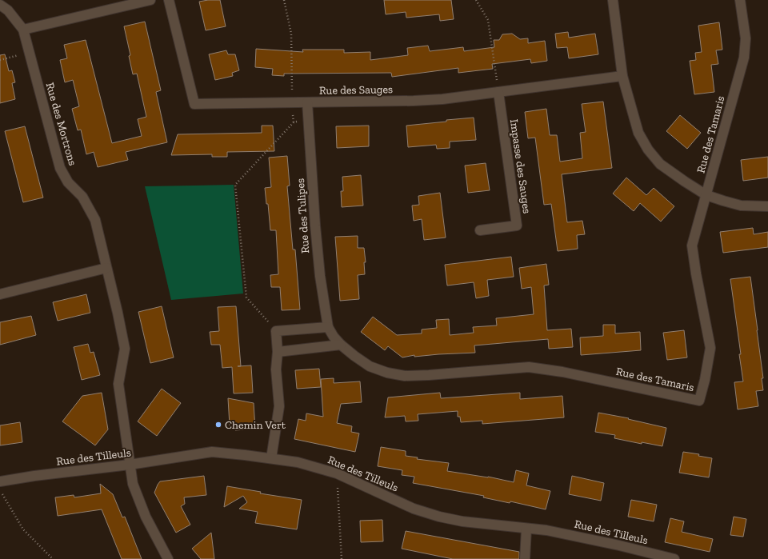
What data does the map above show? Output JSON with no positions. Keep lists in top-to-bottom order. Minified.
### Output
{"streets":{"street":["Rue des Sauges","Rue des Mortrons","Rue des Tamaris","Impasse des Sauges","Rue des Tulipes","Rue des Tilleuls"]},"crossings":[["Rue des Sauges","Impasse des Sauges"],["Rue des Sauges","Rue des Tulipes"],["Rue des Mortrons","Rue des Tilleuls"],["Rue des Tamaris","Rue des Tulipes"]],"places":["Chemin Vert"]}
